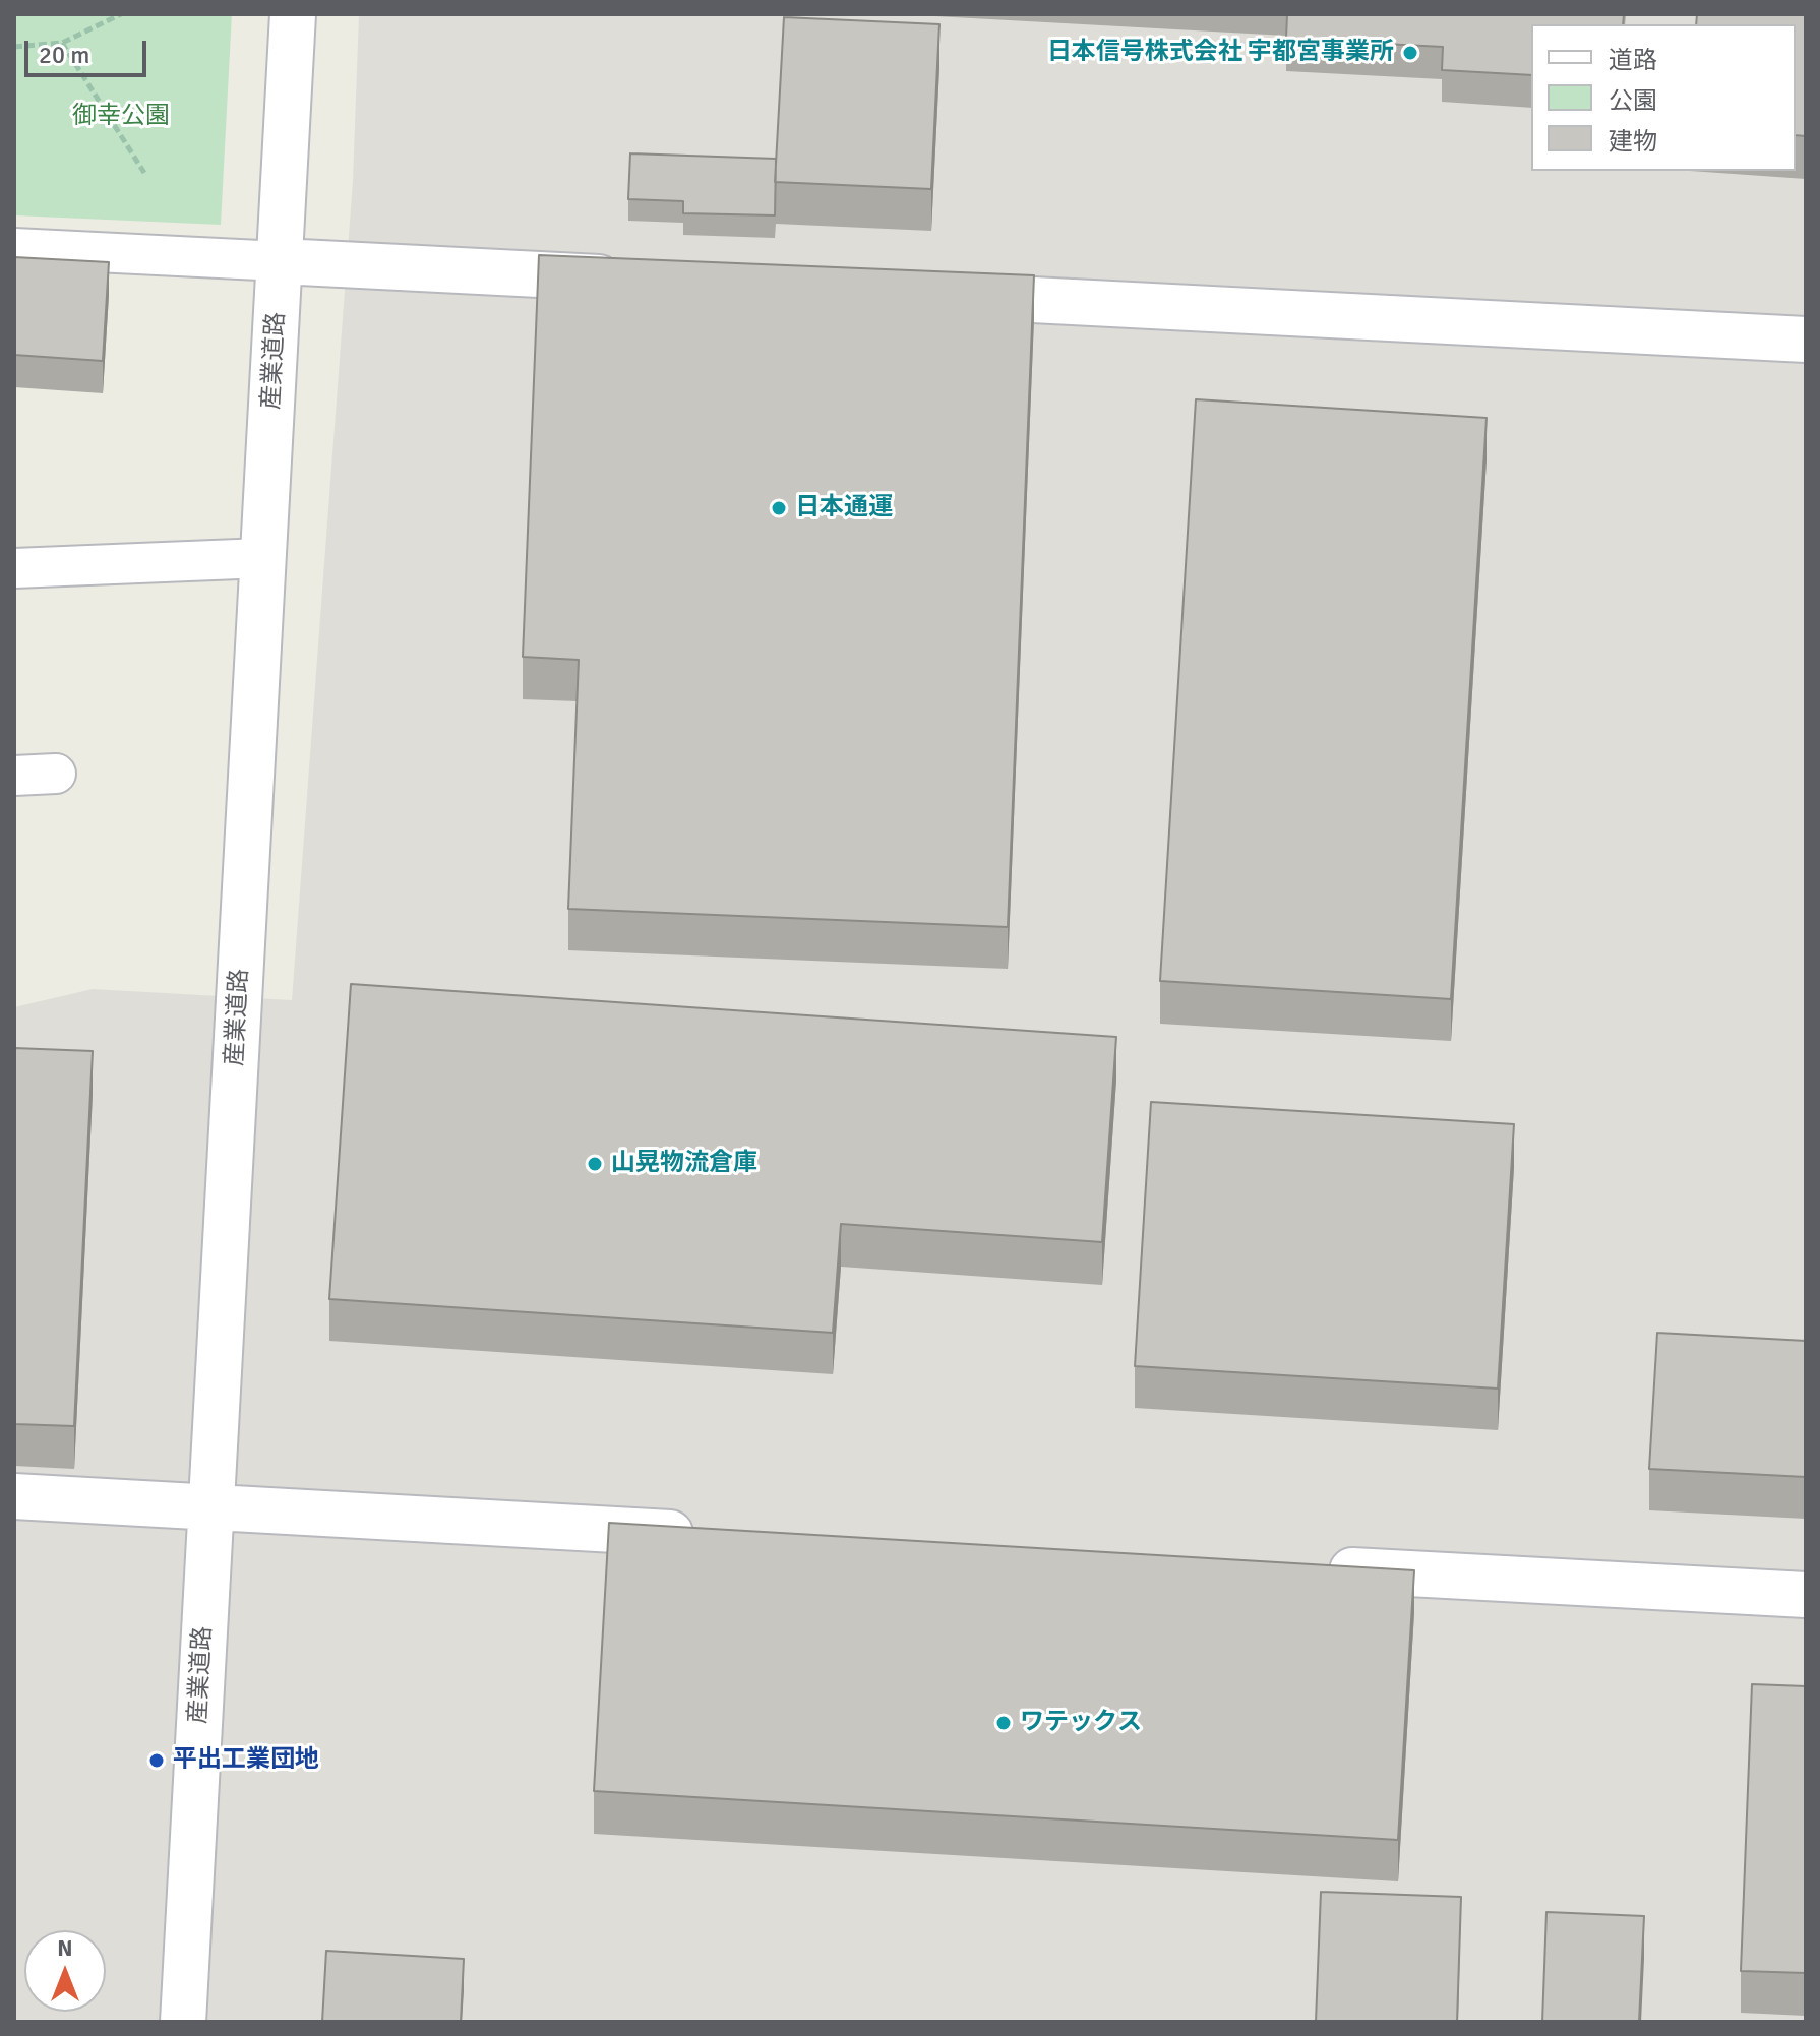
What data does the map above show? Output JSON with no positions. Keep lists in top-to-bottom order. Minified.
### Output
{"streets":{"street":["産業道路"]},"parks":["御幸公園"],"places":["日本信号株式会社 宇都宮事業所","日本通運","山晃物流倉庫","ワテックス","平出工業団地"],"legend":["道路","公園","建物"],"scale_bar":"20 m","north":"top"}
